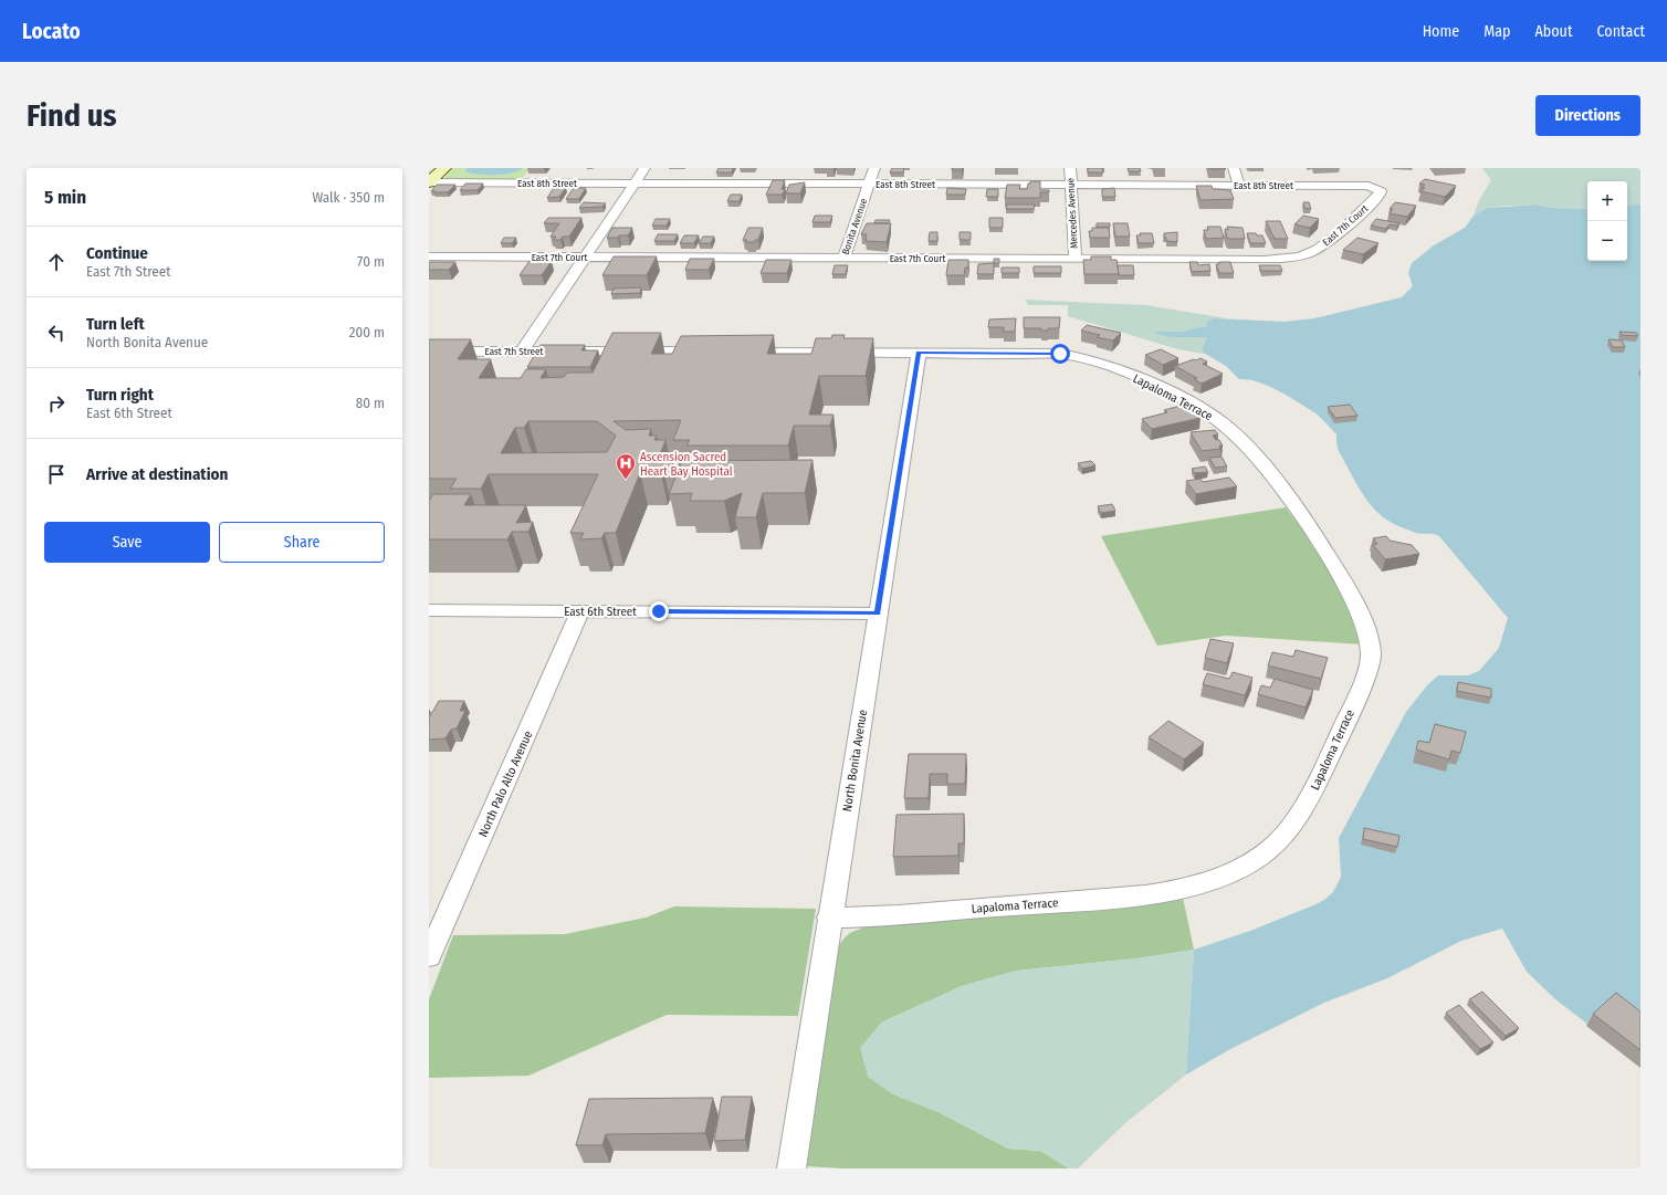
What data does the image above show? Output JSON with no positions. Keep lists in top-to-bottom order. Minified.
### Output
{"streets":{"street":["East 8th Street","Mercedes Avenue","East 7th Court","Bonita Avenue","East 7th Street","Lapaloma Terrace","East 6th Street","North Bonita Avenue","North Palo Alto Avenue"]},"crossings":[["East 8th Street","Mercedes Avenue"],["East 8th Street","East 7th Court"],["East 8th Street","Bonita Avenue"],["Mercedes Avenue","East 7th Court"],["East 7th Court","Bonita Avenue"],["Lapaloma Terrace","North Bonita Avenue"],["East 6th Street","North Bonita Avenue"],["East 6th Street","North Palo Alto Avenue"]],"places":{"hospital":["Ascension Sacred Heart Bay Hospital"]},"page":{"header":"Locato","nav":["Home","Map","About","Contact"],"buttons":["Directions",["Save","Share"]],"title":"Find us","heading":["5 min","Walk · 350 m"],"map_buttons":["+","−"],"list":[["Continue","East 7th Street","70 m"],["Turn left","North Bonita Avenue","200 m"],["Turn right","East 6th Street","80 m"],"Arrive at destination"]}}
